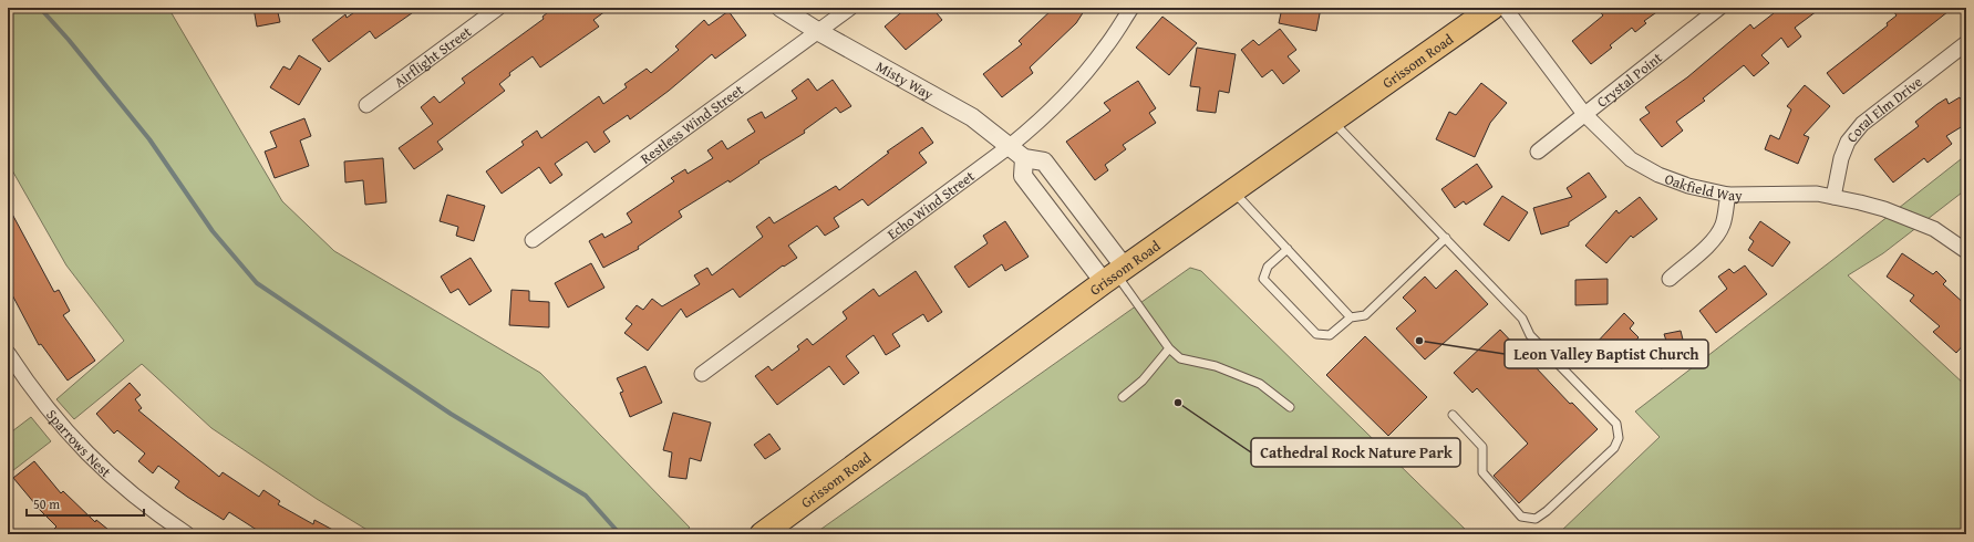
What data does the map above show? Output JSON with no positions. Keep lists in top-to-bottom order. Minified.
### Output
{"streets":{"main road":["Grissom Road"],"street":["Airflight Street","Misty Way","Crystal Point","Coral Elm Drive","Restless Wind Street","Oakfield Way","Echo Wind Street","Sparrows Nest"]},"crossings":[["Grissom Road","Misty Way"],["Misty Way","Restless Wind Street"],["Misty Way","Echo Wind Street"],["Crystal Point","Oakfield Way"],["Coral Elm Drive","Oakfield Way"]],"places":["Leon Valley Baptist Church","Cathedral Rock Nature Park"],"scale_bar":"50 m"}
